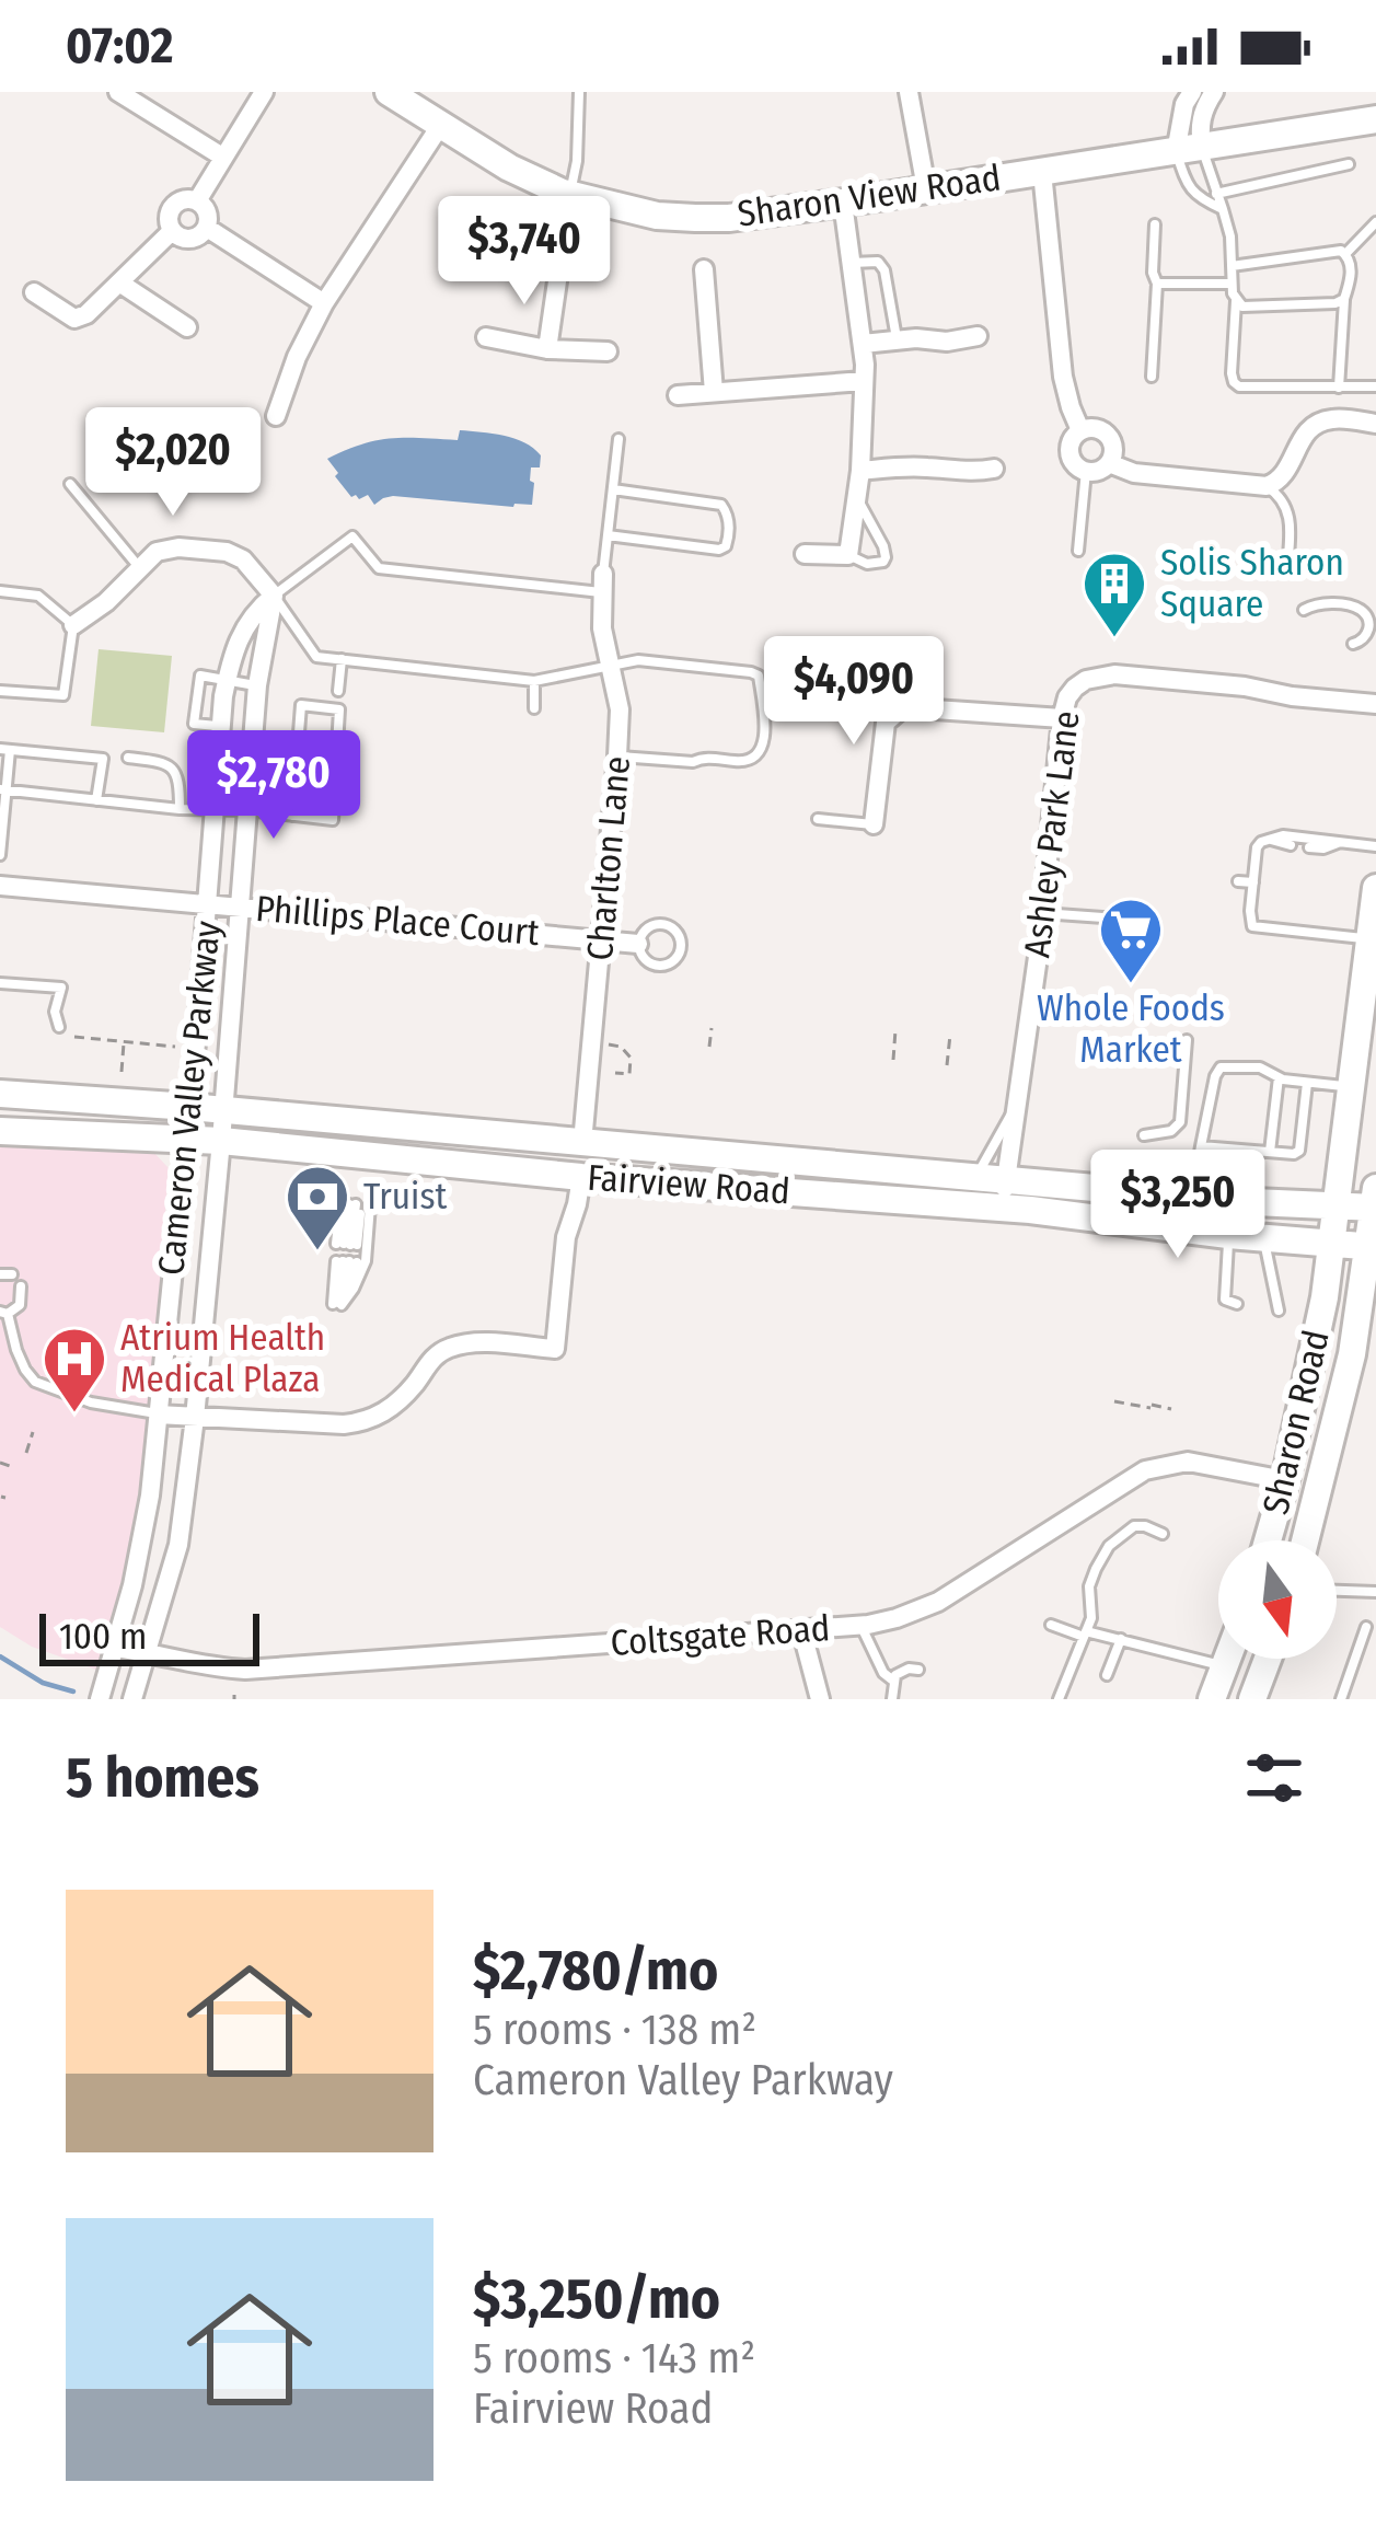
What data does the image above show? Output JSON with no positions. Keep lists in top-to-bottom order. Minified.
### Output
{"streets":{"main road":["Sharon View Road","Fairview Road","Sharon Road"],"street":["Ashley Park Lane","Charlton Lane","Phillips Place Court","Cameron Valley Parkway","Coltsgate Road"]},"crossings":[["Ashley Park Lane","Fairview Road"],["Charlton Lane","Phillips Place Court"],["Charlton Lane","Fairview Road"],["Phillips Place Court","Cameron Valley Parkway"],["Cameron Valley Parkway","Fairview Road"],["Cameron Valley Parkway","Coltsgate Road"],["Fairview Road","Sharon Road"],["Sharon Road","Coltsgate Road"]],"places":{"building":["Solis Sharon Square"],"supermarket":["Whole Foods Market"],"bank":["Truist"],"hospital":["Atrium Health Medical Plaza"]},"scale_bar":"100 m","north":"bottom","page":{"status":"07:02","price":["$3,740","$2,020","$4,090","$2,780","$3,250"],"scale":"100 m","heading":"5 homes","list":[{"name":"$2,780/mo","note":"5 rooms · 138 m² · Cameron Valley Parkway"},{"name":"$3,250/mo","note":"5 rooms · 143 m² · Fairview Road"}]}}
